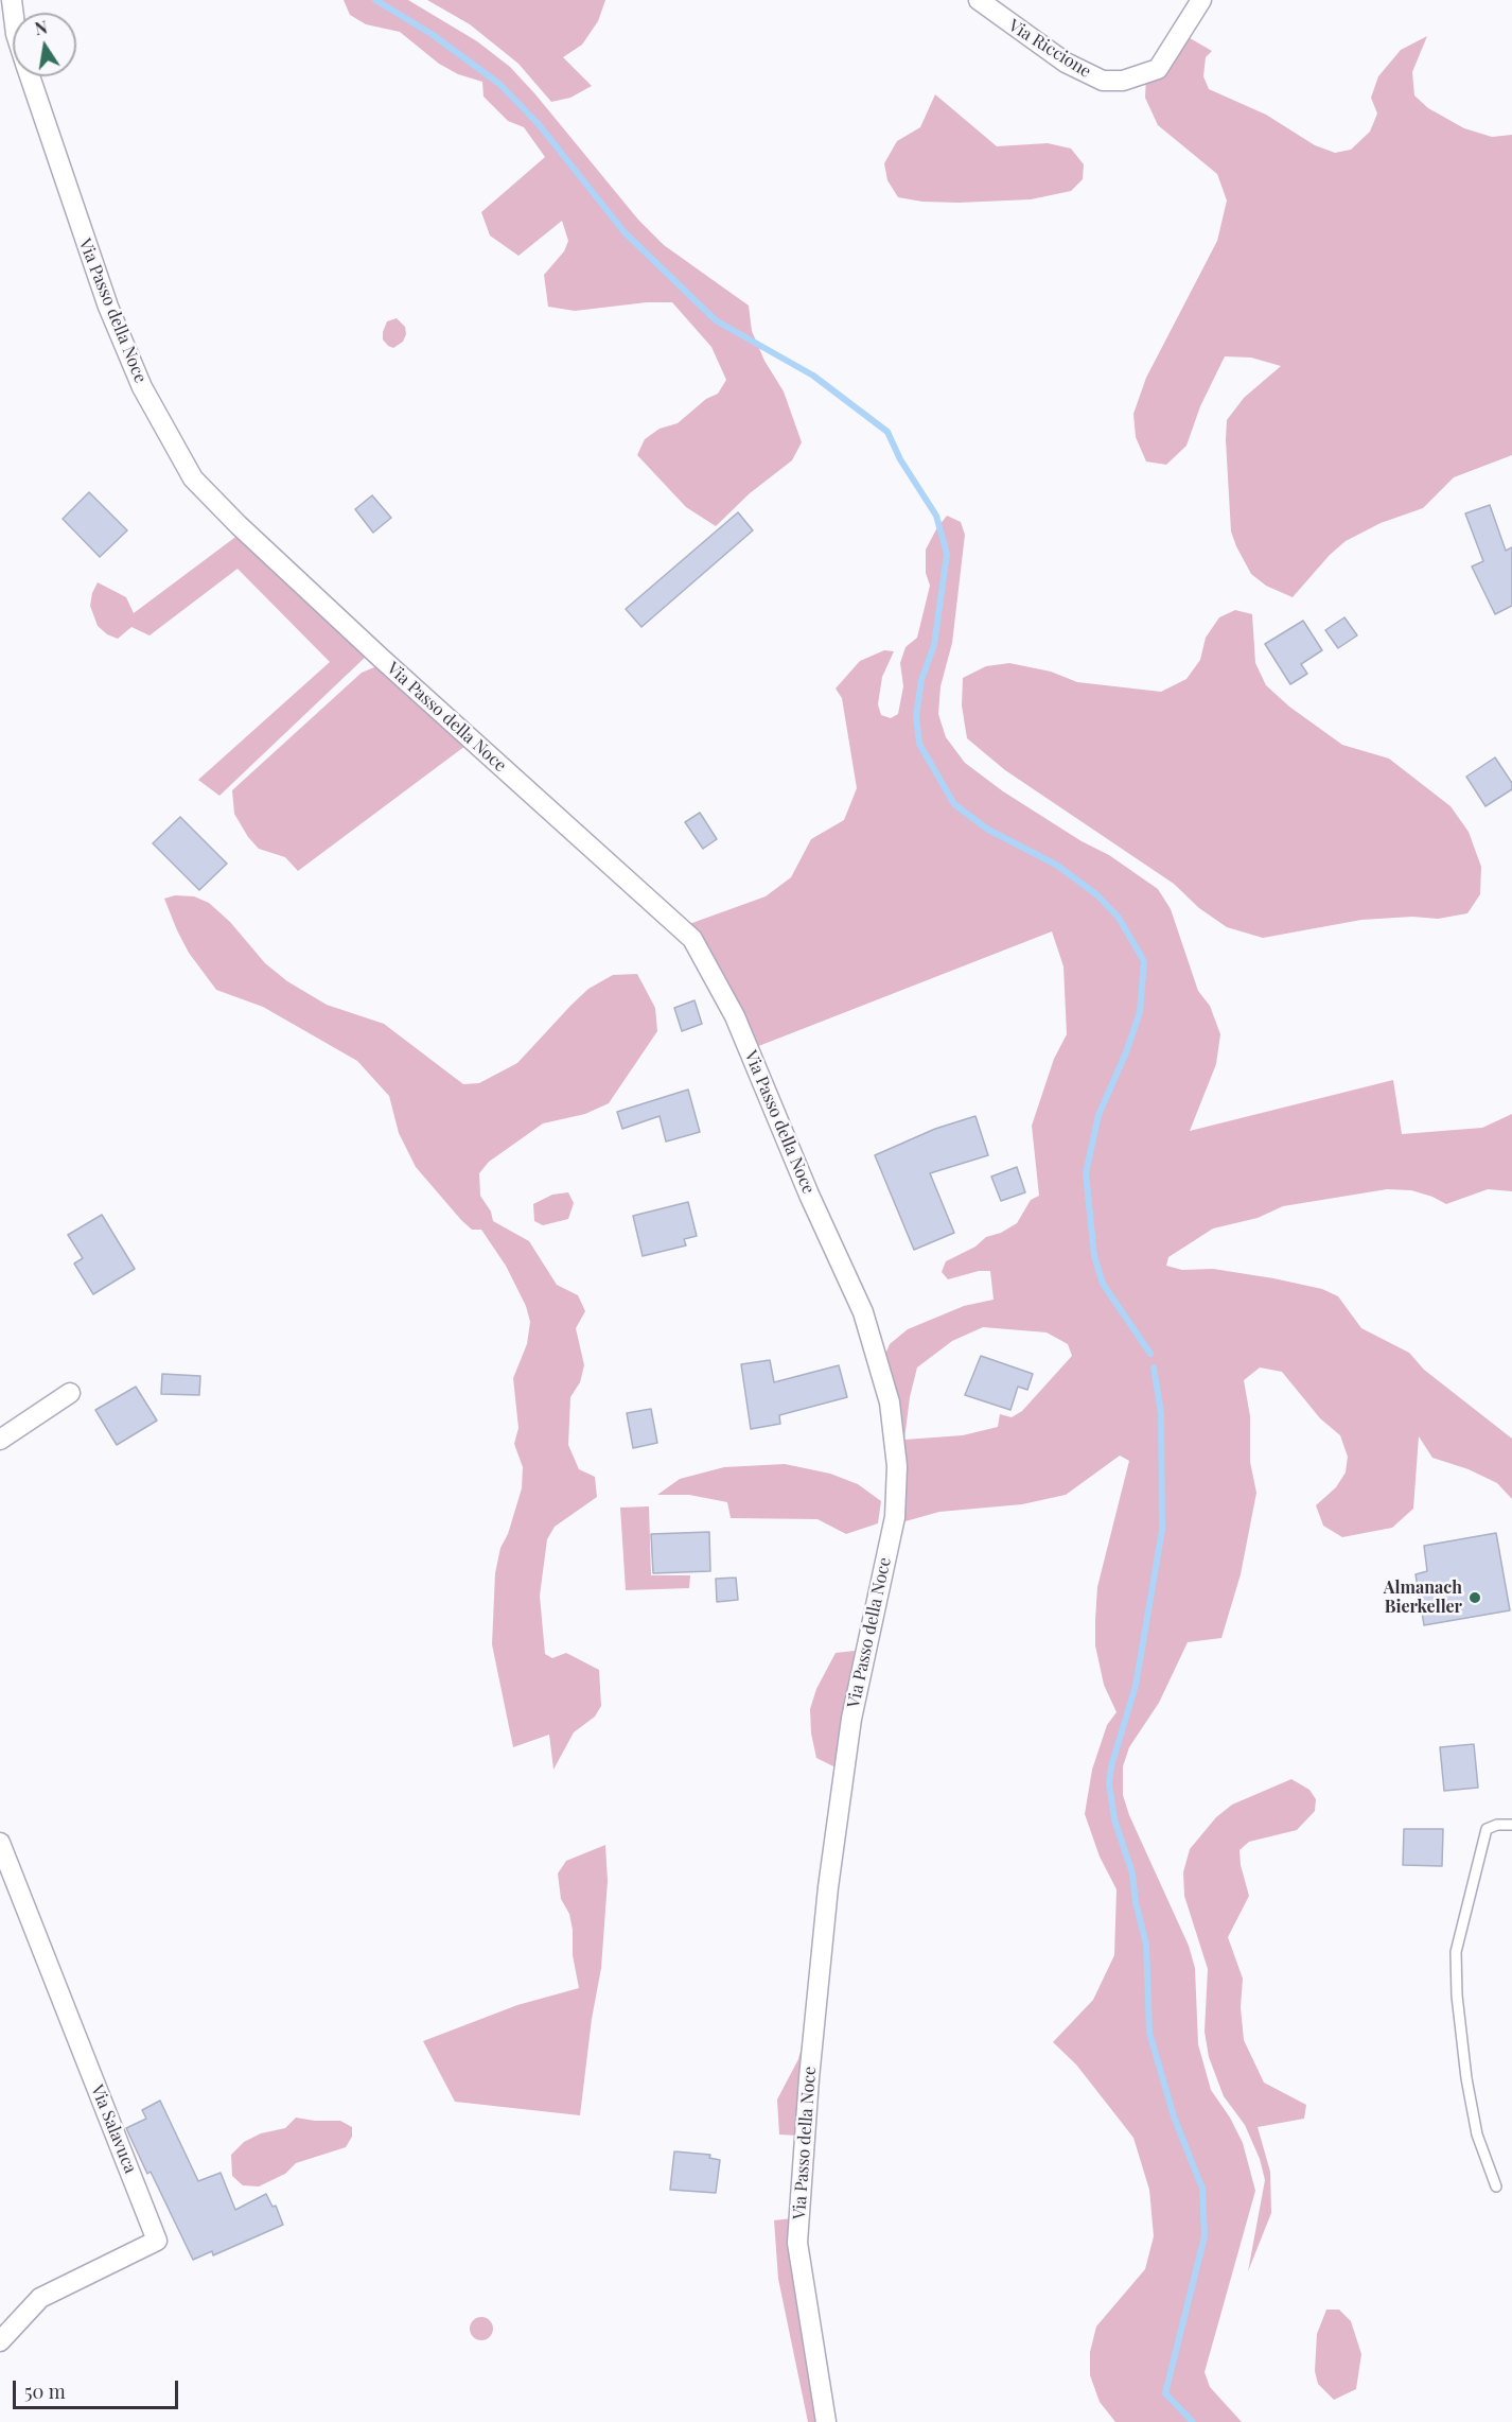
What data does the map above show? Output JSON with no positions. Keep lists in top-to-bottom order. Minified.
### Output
{"streets":{"street":["Via Riccione","Via Passo della Noce","Via Salavuca"]},"places":["Almanach Bierkeller"],"scale_bar":"50 m","north":"top"}
